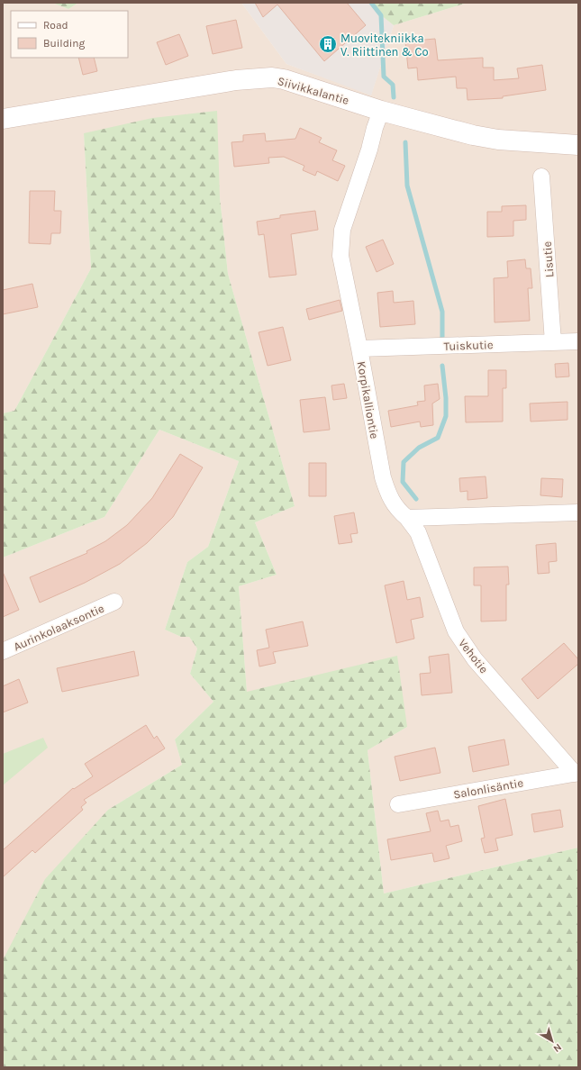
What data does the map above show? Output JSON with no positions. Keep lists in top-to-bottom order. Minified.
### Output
{"streets":{"main road":["Siivikkalantie"],"street":["Lisutie","Tuiskutie","Korpikalliontie","Aurinkolaaksontie","Vehotie","Salonlisäntie"]},"crossings":[["Siivikkalantie","Korpikalliontie"],["Lisutie","Tuiskutie"],["Tuiskutie","Korpikalliontie"],["Korpikalliontie","Vehotie"],["Vehotie","Salonlisäntie"]],"places":{"building":["Muovitekniikka V. Riittinen & Co"]},"legend":["Road","Building"],"north":"bottom right"}
